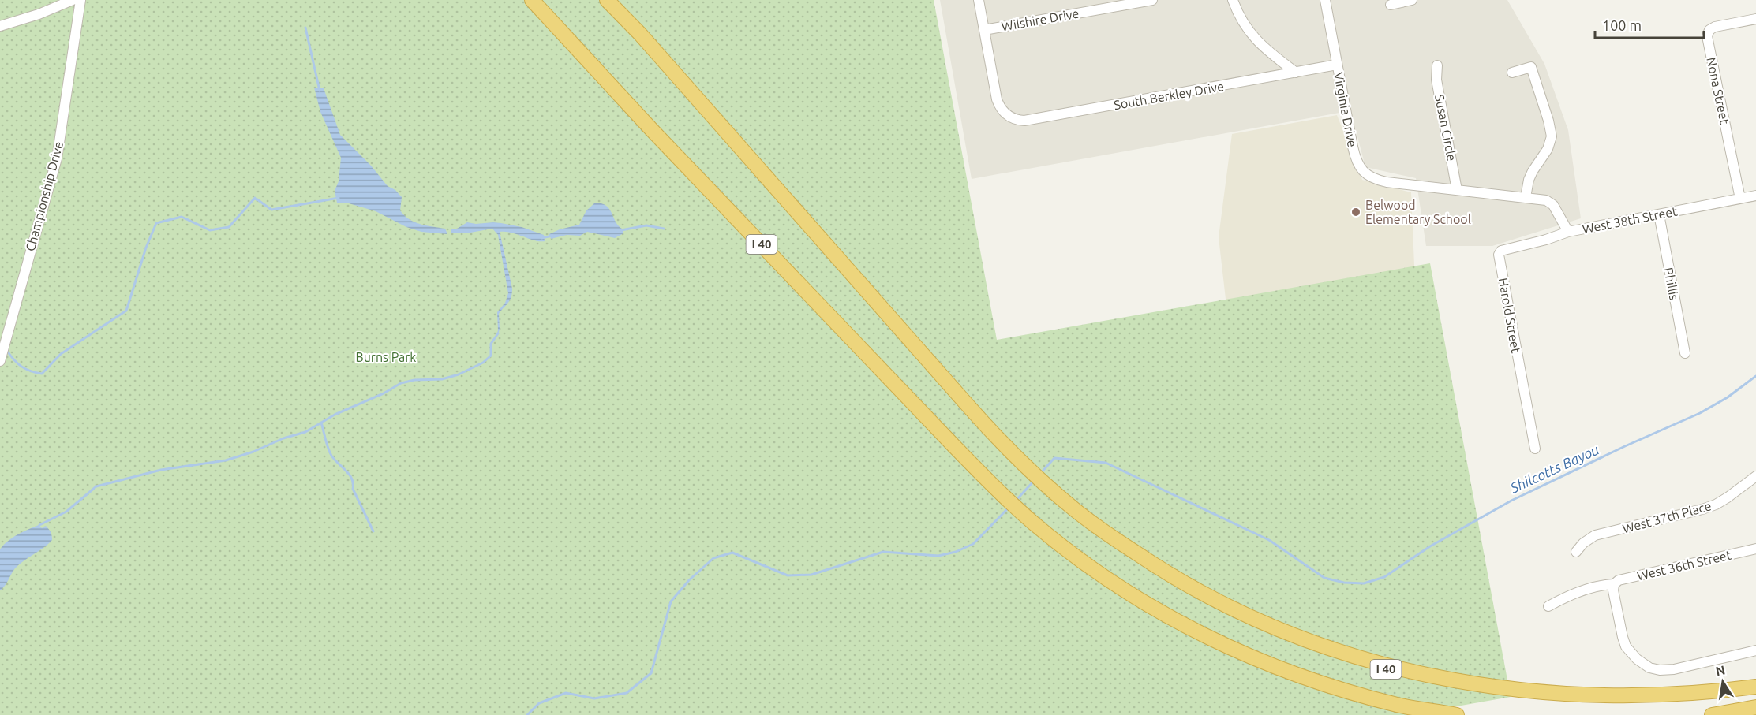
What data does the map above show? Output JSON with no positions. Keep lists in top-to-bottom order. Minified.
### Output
{"streets":{"highway":["I 40"],"street":["Wilshire Drive","Nona Street","South Berkley Drive","Virginia Drive","Susan Circle","Championship Drive","West 38th Street","Phillis","Harold Street","West 37th Place","West 36th Street"]},"crossings":[["Wilshire Drive","South Berkley Drive"],["Nona Street","West 38th Street"],["South Berkley Drive","Virginia Drive"],["Virginia Drive","West 38th Street"],["Susan Circle","West 38th Street"],["West 38th Street","Phillis"],["West 38th Street","Harold Street"]],"water":["Shilcotts Bayou"],"parks":["Burns Park"],"places":["Belwood Elementary School"],"scale_bar":"100 m","north":"top"}
